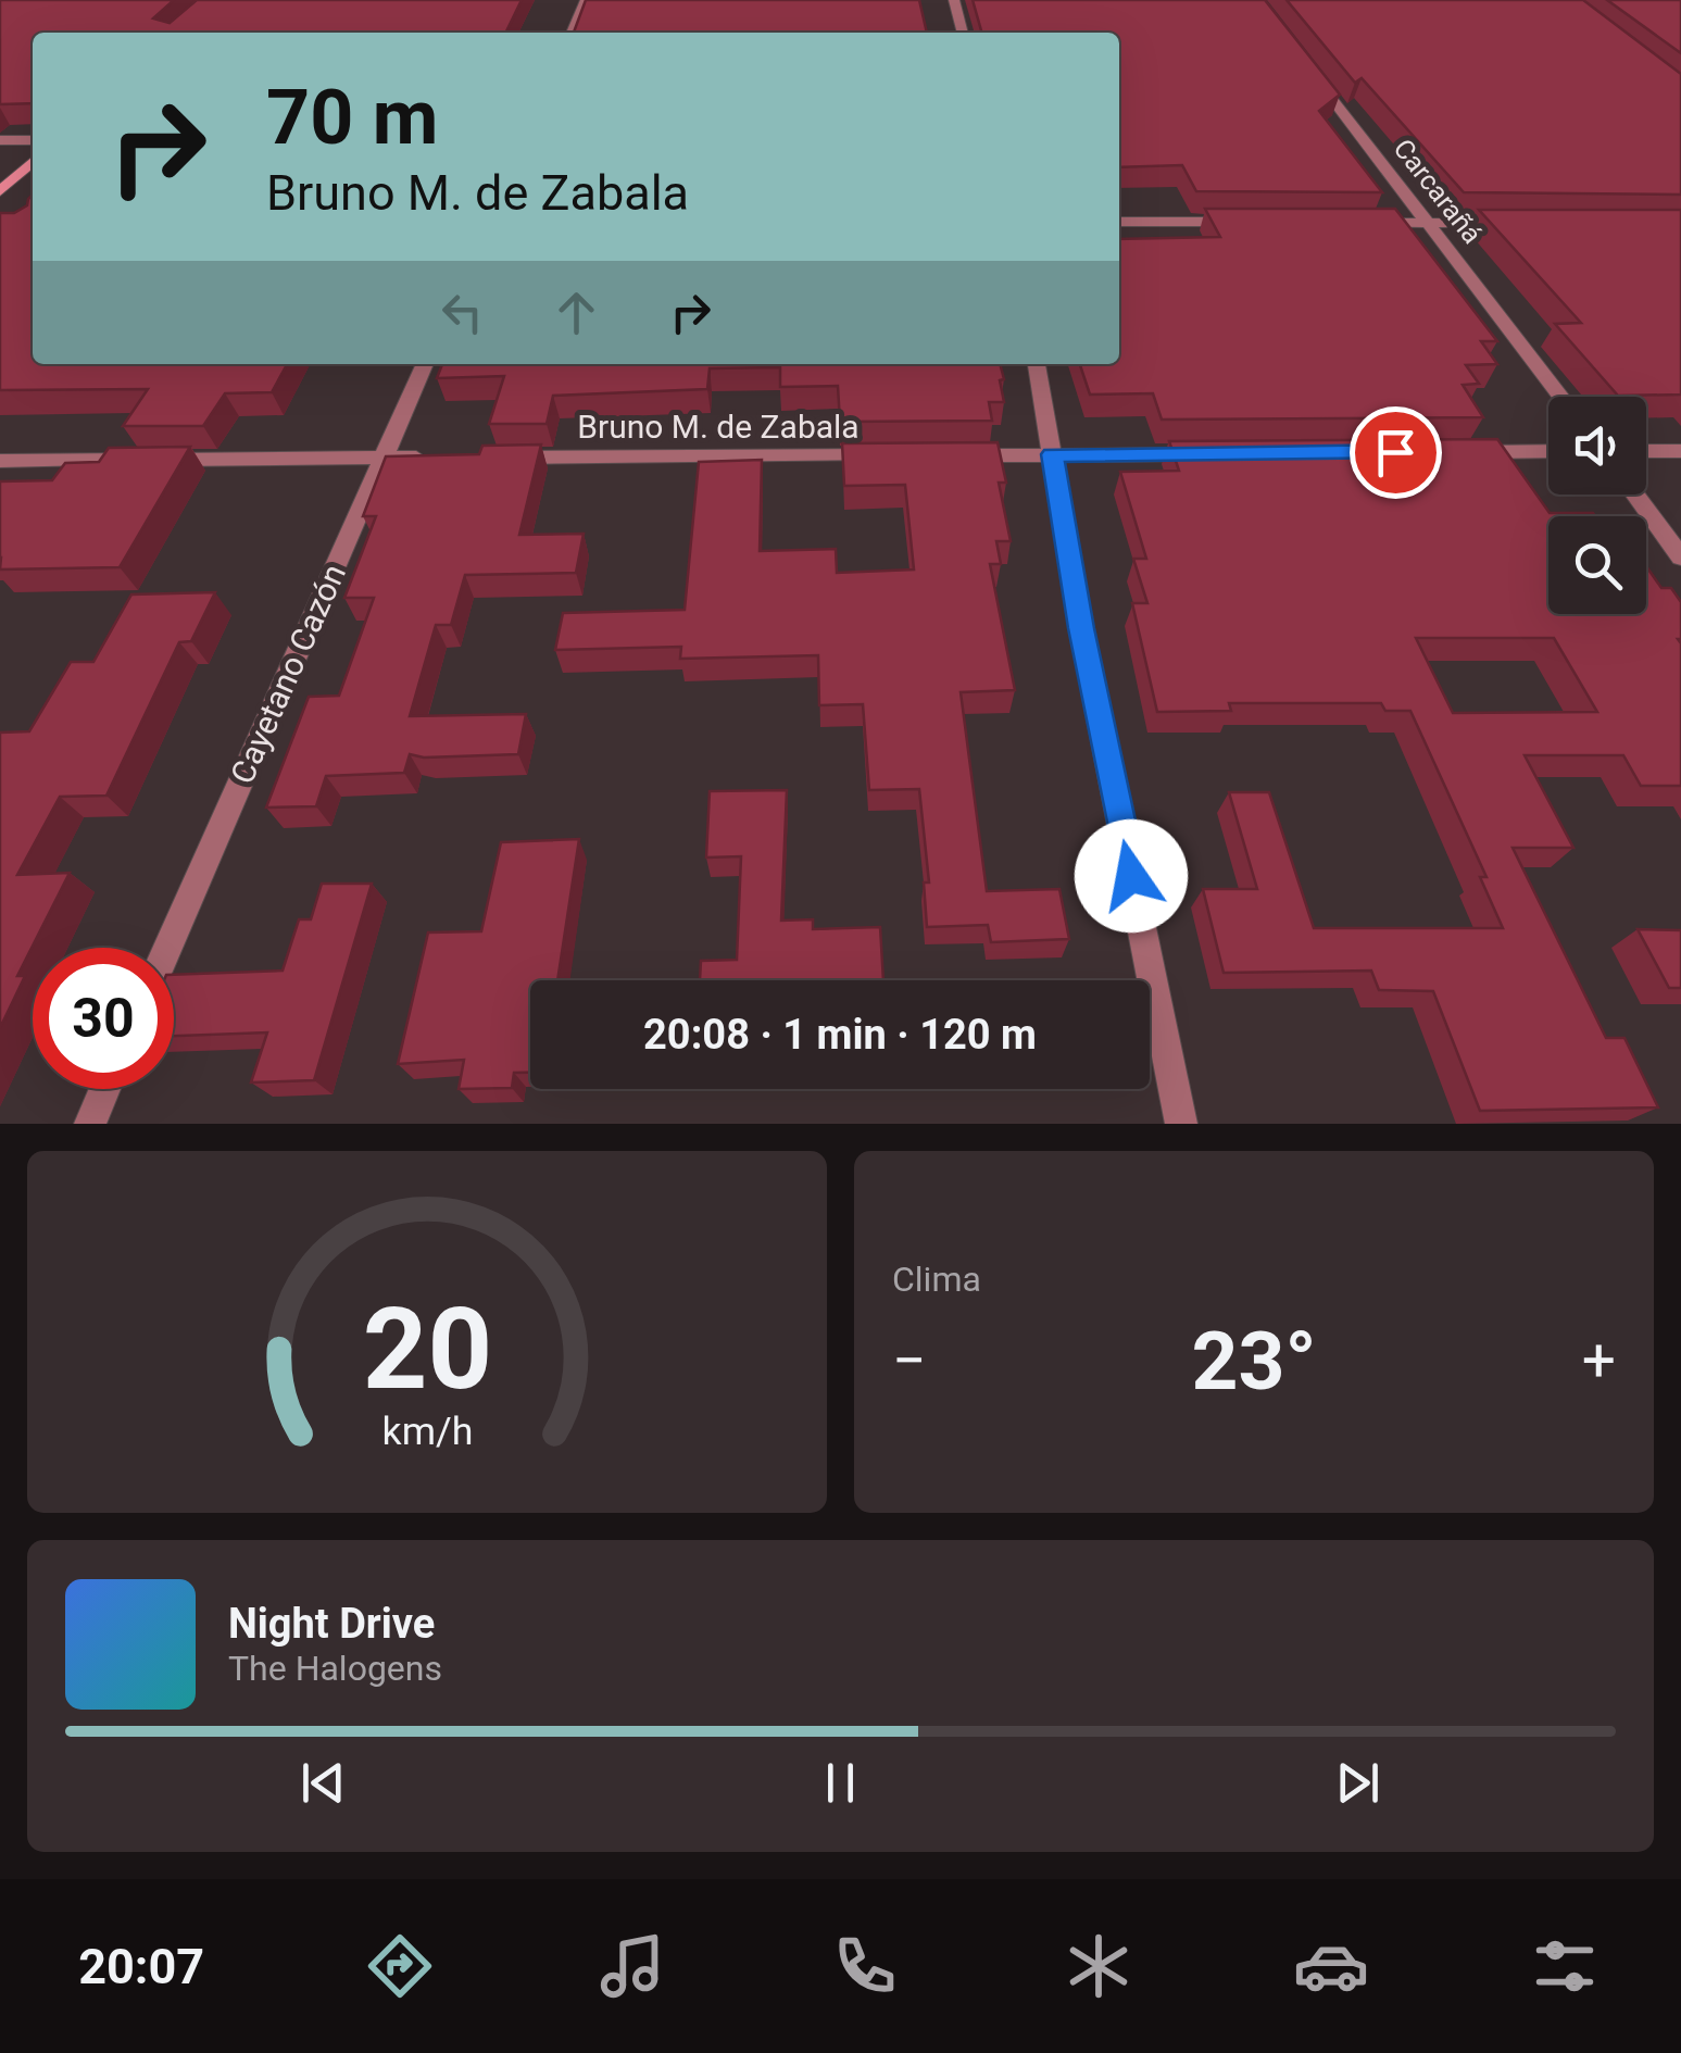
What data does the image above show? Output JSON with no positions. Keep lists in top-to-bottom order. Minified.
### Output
{"streets":{"street":["Carcarañá","Bruno M. de Zabala","Cayetano Cazón"]},"page":{"turn":["70 m","Bruno M. de Zabala"],"limit":"30","trip":"20:08 · 1 min · 120 m","tile":"Clima","heat":["−","23°","+"],"song":["Night Drive","The Halogens"],"tabs":"20:07","gauge":["20","km/h"]}}
